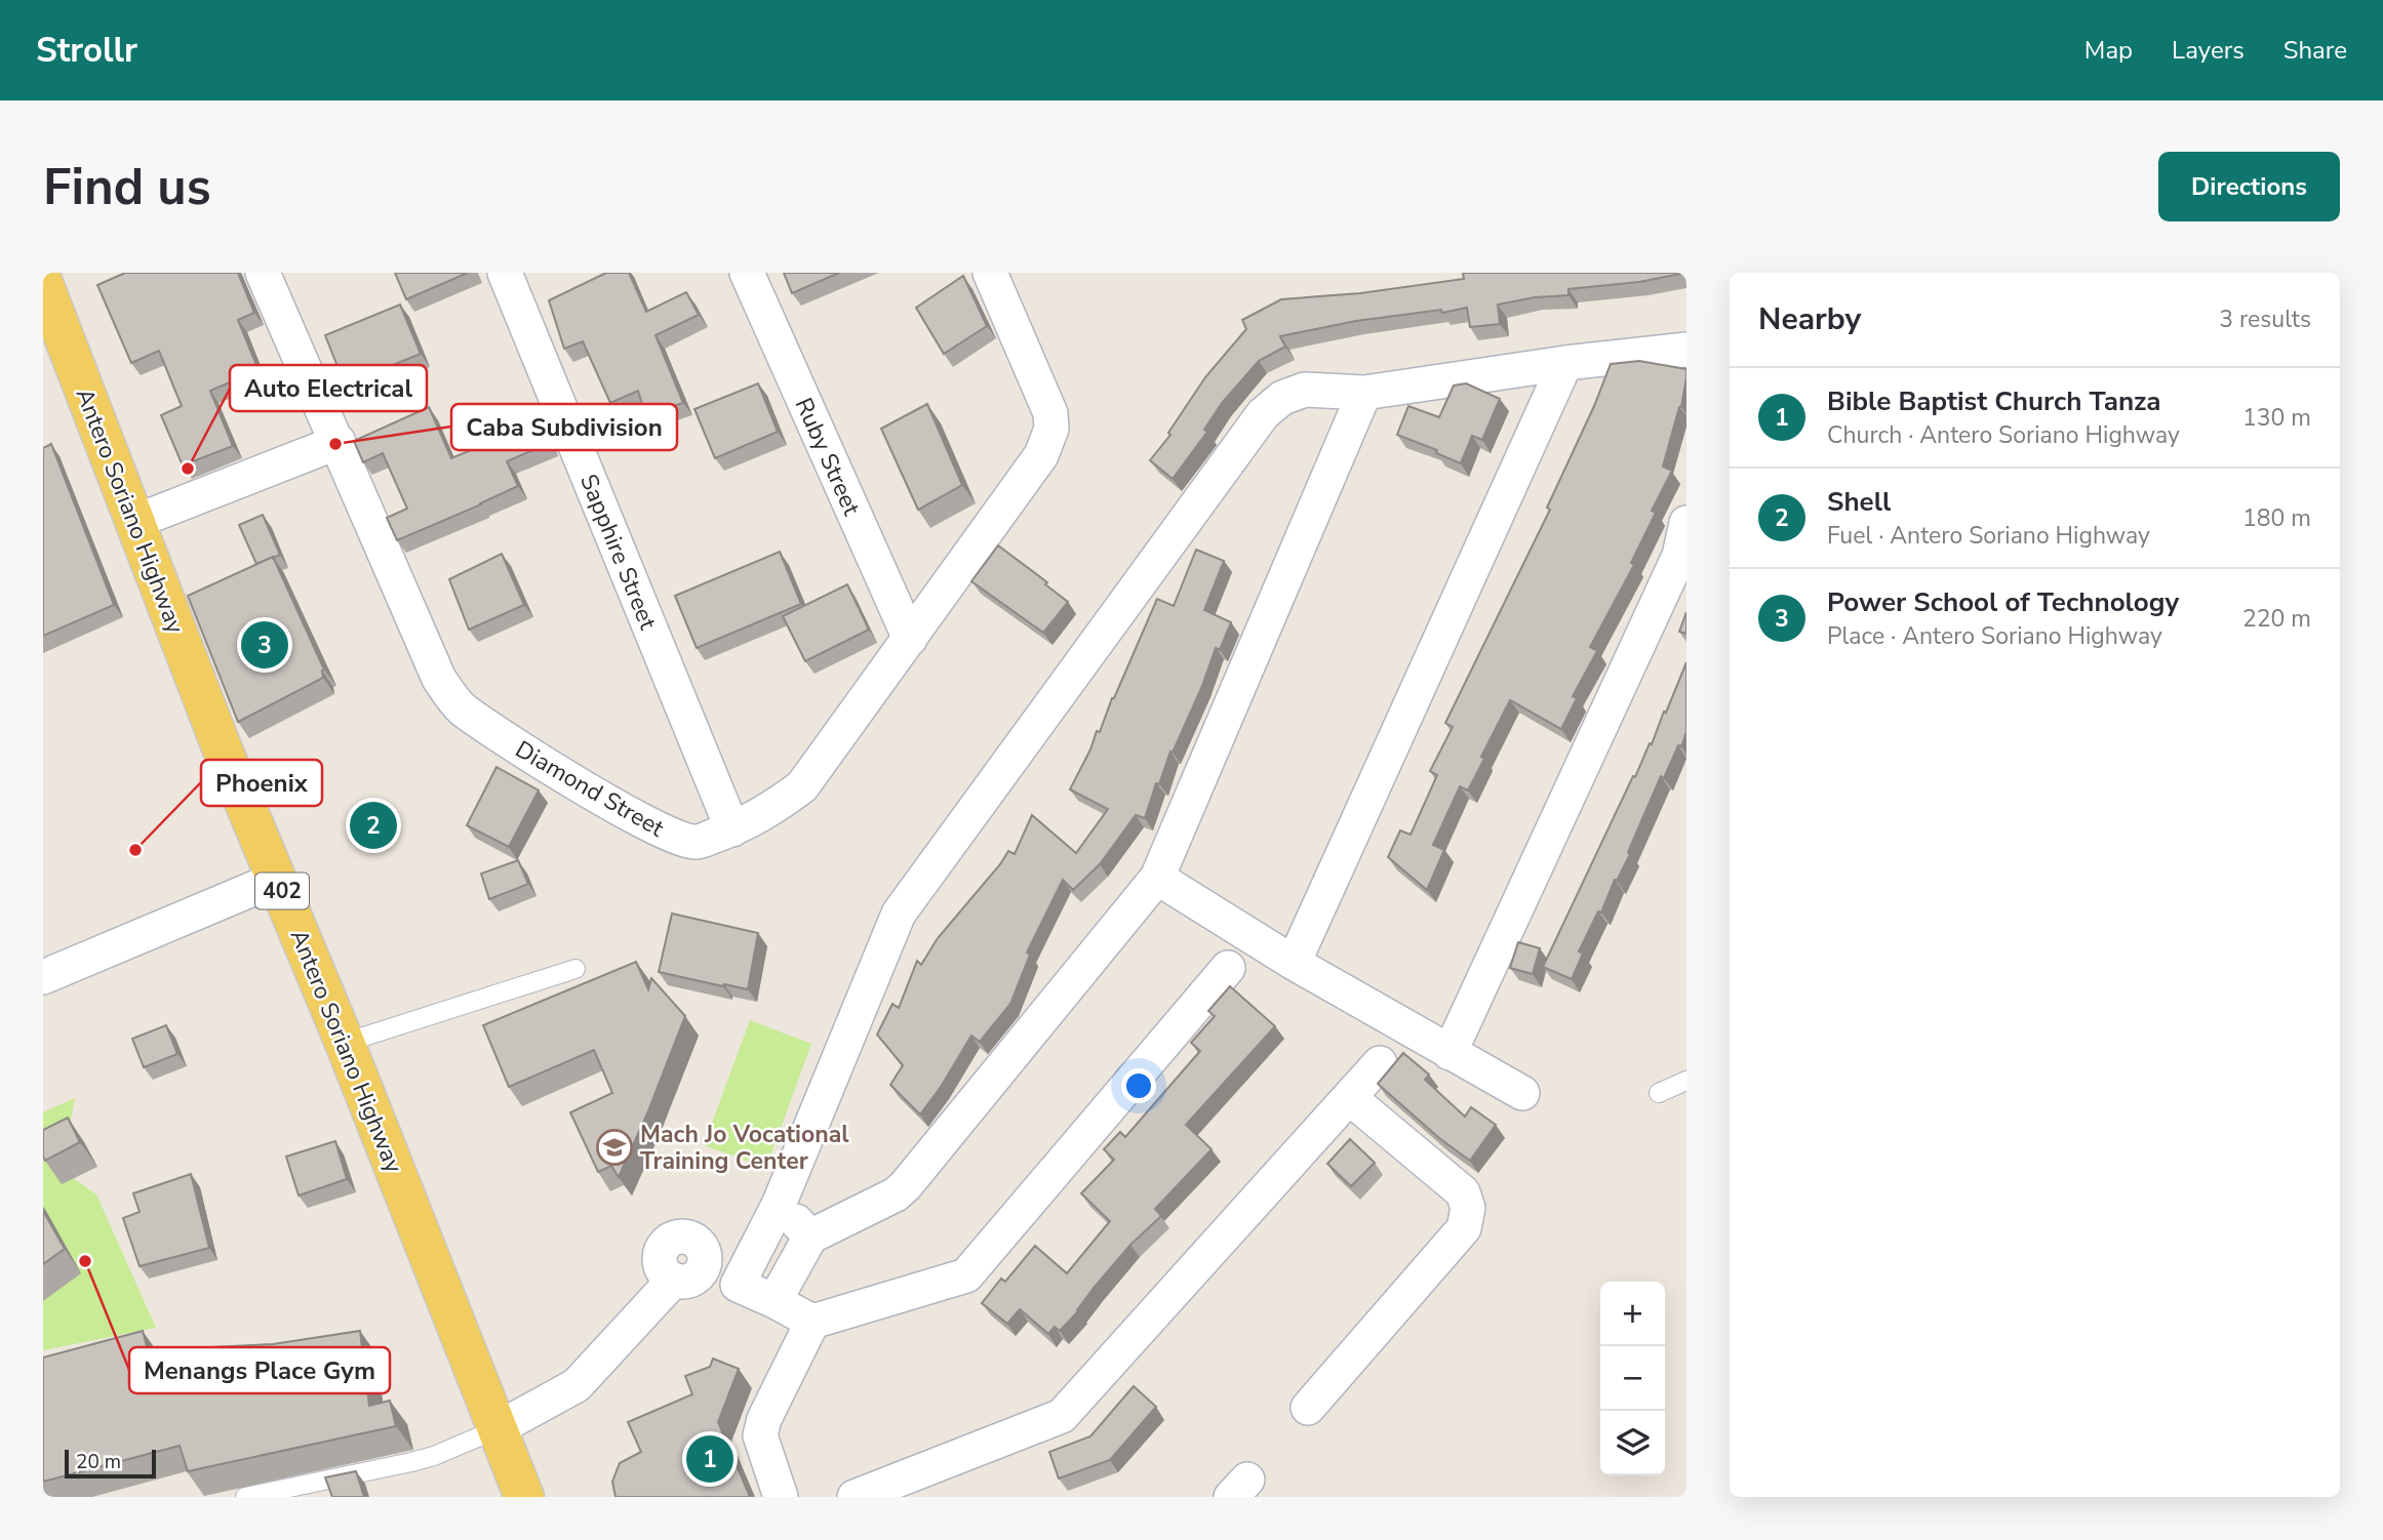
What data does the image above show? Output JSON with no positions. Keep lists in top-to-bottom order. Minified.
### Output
{"streets":{"main road":["Antero Soriano Highway","402"],"street":["Ruby Street","Sapphire Street","Diamond Street"]},"crossings":[["Ruby Street","Diamond Street"],["Sapphire Street","Diamond Street"]],"places":{"other":["Caba Subdivision","Auto Electrical","Phoenix","Menangs Place Gym"],"school or university":["Mach Jo Vocational Training Center"]},"scale_bar":"20 m","page":{"header":"Strollr","nav":["Map","Layers","Share"],"buttons":"Directions","title":"Find us","heading":["Nearby","3 results"],"list":[{"mark":"1","name":"Bible Baptist Church Tanza","note":"Church · Antero Soriano Highway","value":"130 m"},{"mark":"2","name":"Shell","note":"Fuel · Antero Soriano Highway","value":"180 m"},{"mark":"3","name":"Power School of Technology","note":"Place · Antero Soriano Highway","value":"220 m"}],"pins":["3","2","1"],"map_buttons":["+","−"],"scale":"20 m"}}
